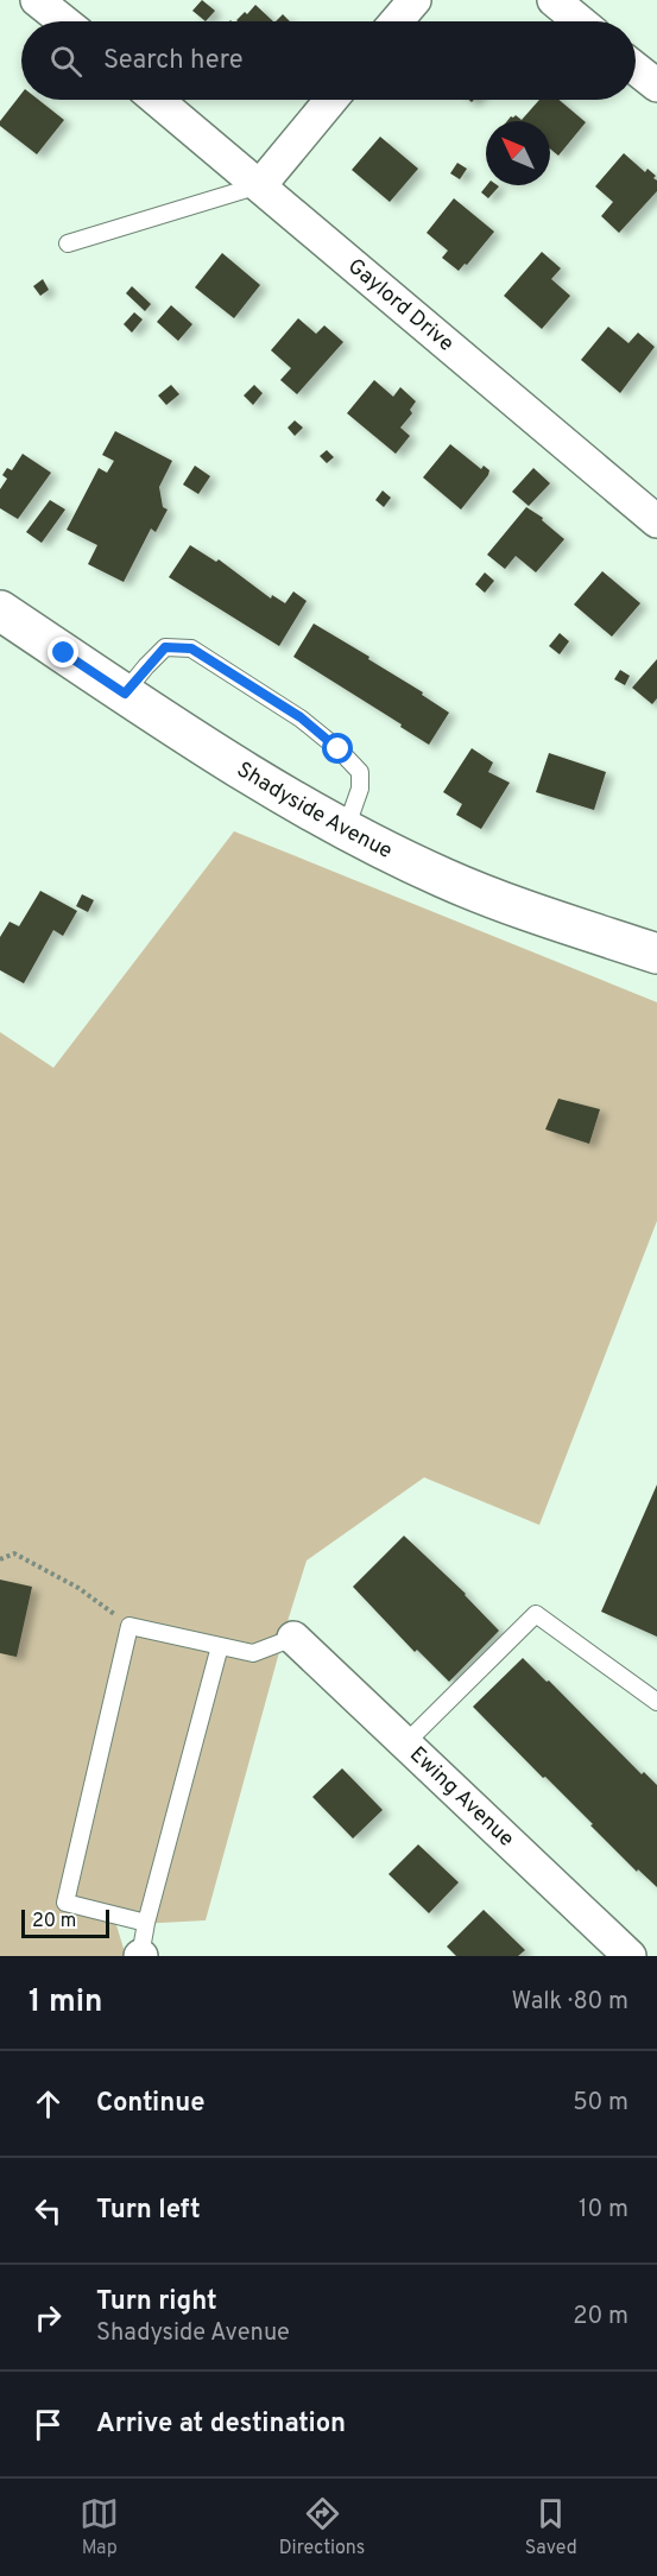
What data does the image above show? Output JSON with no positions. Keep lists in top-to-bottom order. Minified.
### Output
{"streets":{"street":["Gaylord Drive","Shadyside Avenue","Ewing Avenue"]},"scale_bar":"20 m","north":"top left","page":{"search":"Search here","scale":"20 m","heading":["1 min","Walk · 80 m"],"list":[["Continue","50 m"],["Turn left","10 m"],["Turn right","Shadyside Avenue","20 m"],"Arrive at destination"],"nav":["Map","Directions","Saved"]}}
